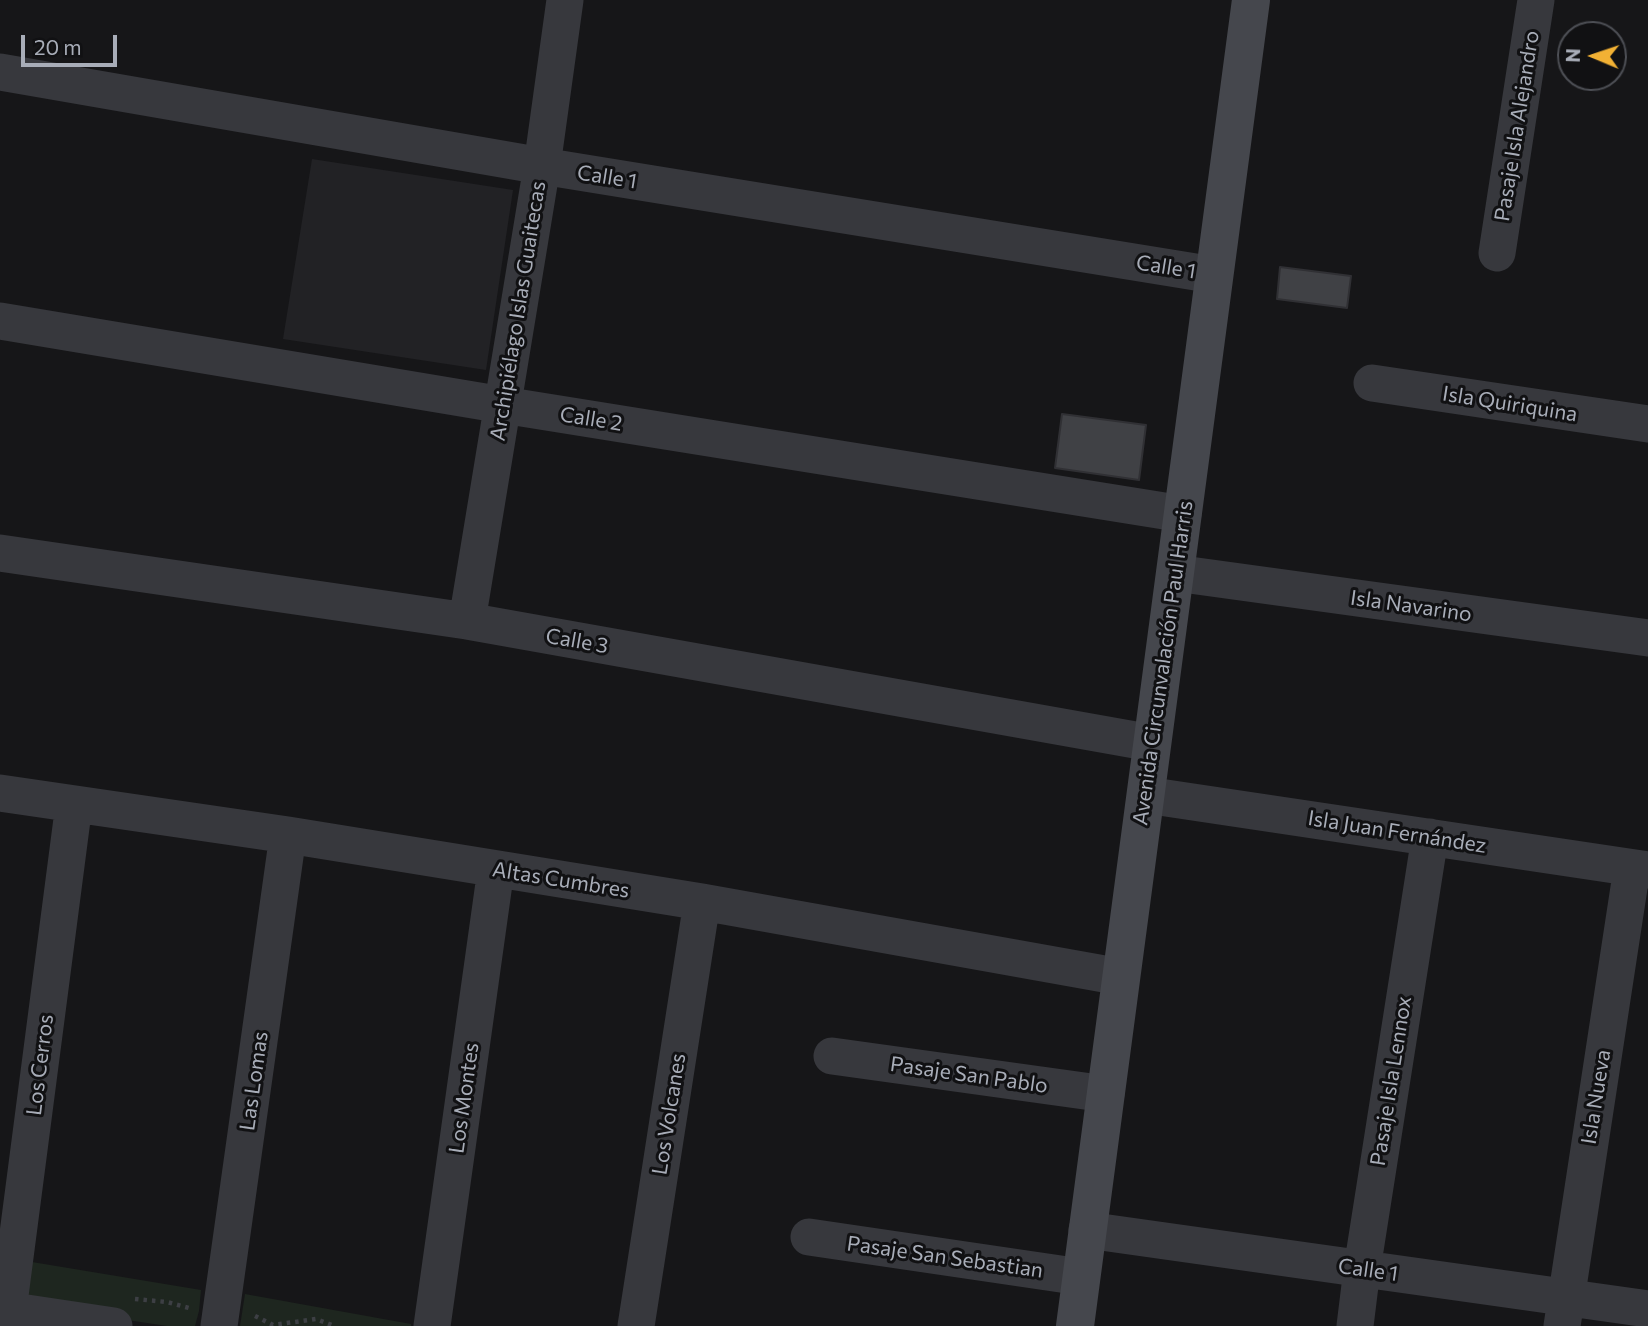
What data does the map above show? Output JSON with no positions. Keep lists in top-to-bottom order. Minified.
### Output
{"streets":{"main road":["Avenida Circunvalación Paul Harris"],"street":["Pasaje Isla Alejandro","Calle 1","Archipiélago Islas Guaitecas","Isla Quiriquina","Calle 2","Isla Navarino","Calle 3","Isla Juan Fernández","Altas Cumbres","Los Cerros","Pasaje San Pablo","Las Lomas","Pasaje Isla Lennox","Isla Nueva","Los Montes","Los Volcanes","Pasaje San Sebastian"]},"crossings":[["Calle 1","Archipiélago Islas Guaitecas"],["Calle 1","Avenida Circunvalación Paul Harris"],["Calle 1","Pasaje Isla Lennox"],["Calle 1","Isla Nueva"],["Archipiélago Islas Guaitecas","Calle 2"],["Archipiélago Islas Guaitecas","Calle 3"],["Calle 2","Avenida Circunvalación Paul Harris"],["Isla Navarino","Avenida Circunvalación Paul Harris"],["Calle 3","Avenida Circunvalación Paul Harris"],["Avenida Circunvalación Paul Harris","Isla Juan Fernández"],["Avenida Circunvalación Paul Harris","Altas Cumbres"],["Avenida Circunvalación Paul Harris","Pasaje San Pablo"],["Avenida Circunvalación Paul Harris","Pasaje San Sebastian"],["Isla Juan Fernández","Pasaje Isla Lennox"],["Isla Juan Fernández","Isla Nueva"],["Altas Cumbres","Los Cerros"],["Altas Cumbres","Las Lomas"],["Altas Cumbres","Los Montes"],["Altas Cumbres","Los Volcanes"]],"scale_bar":"20 m","north":"left"}
